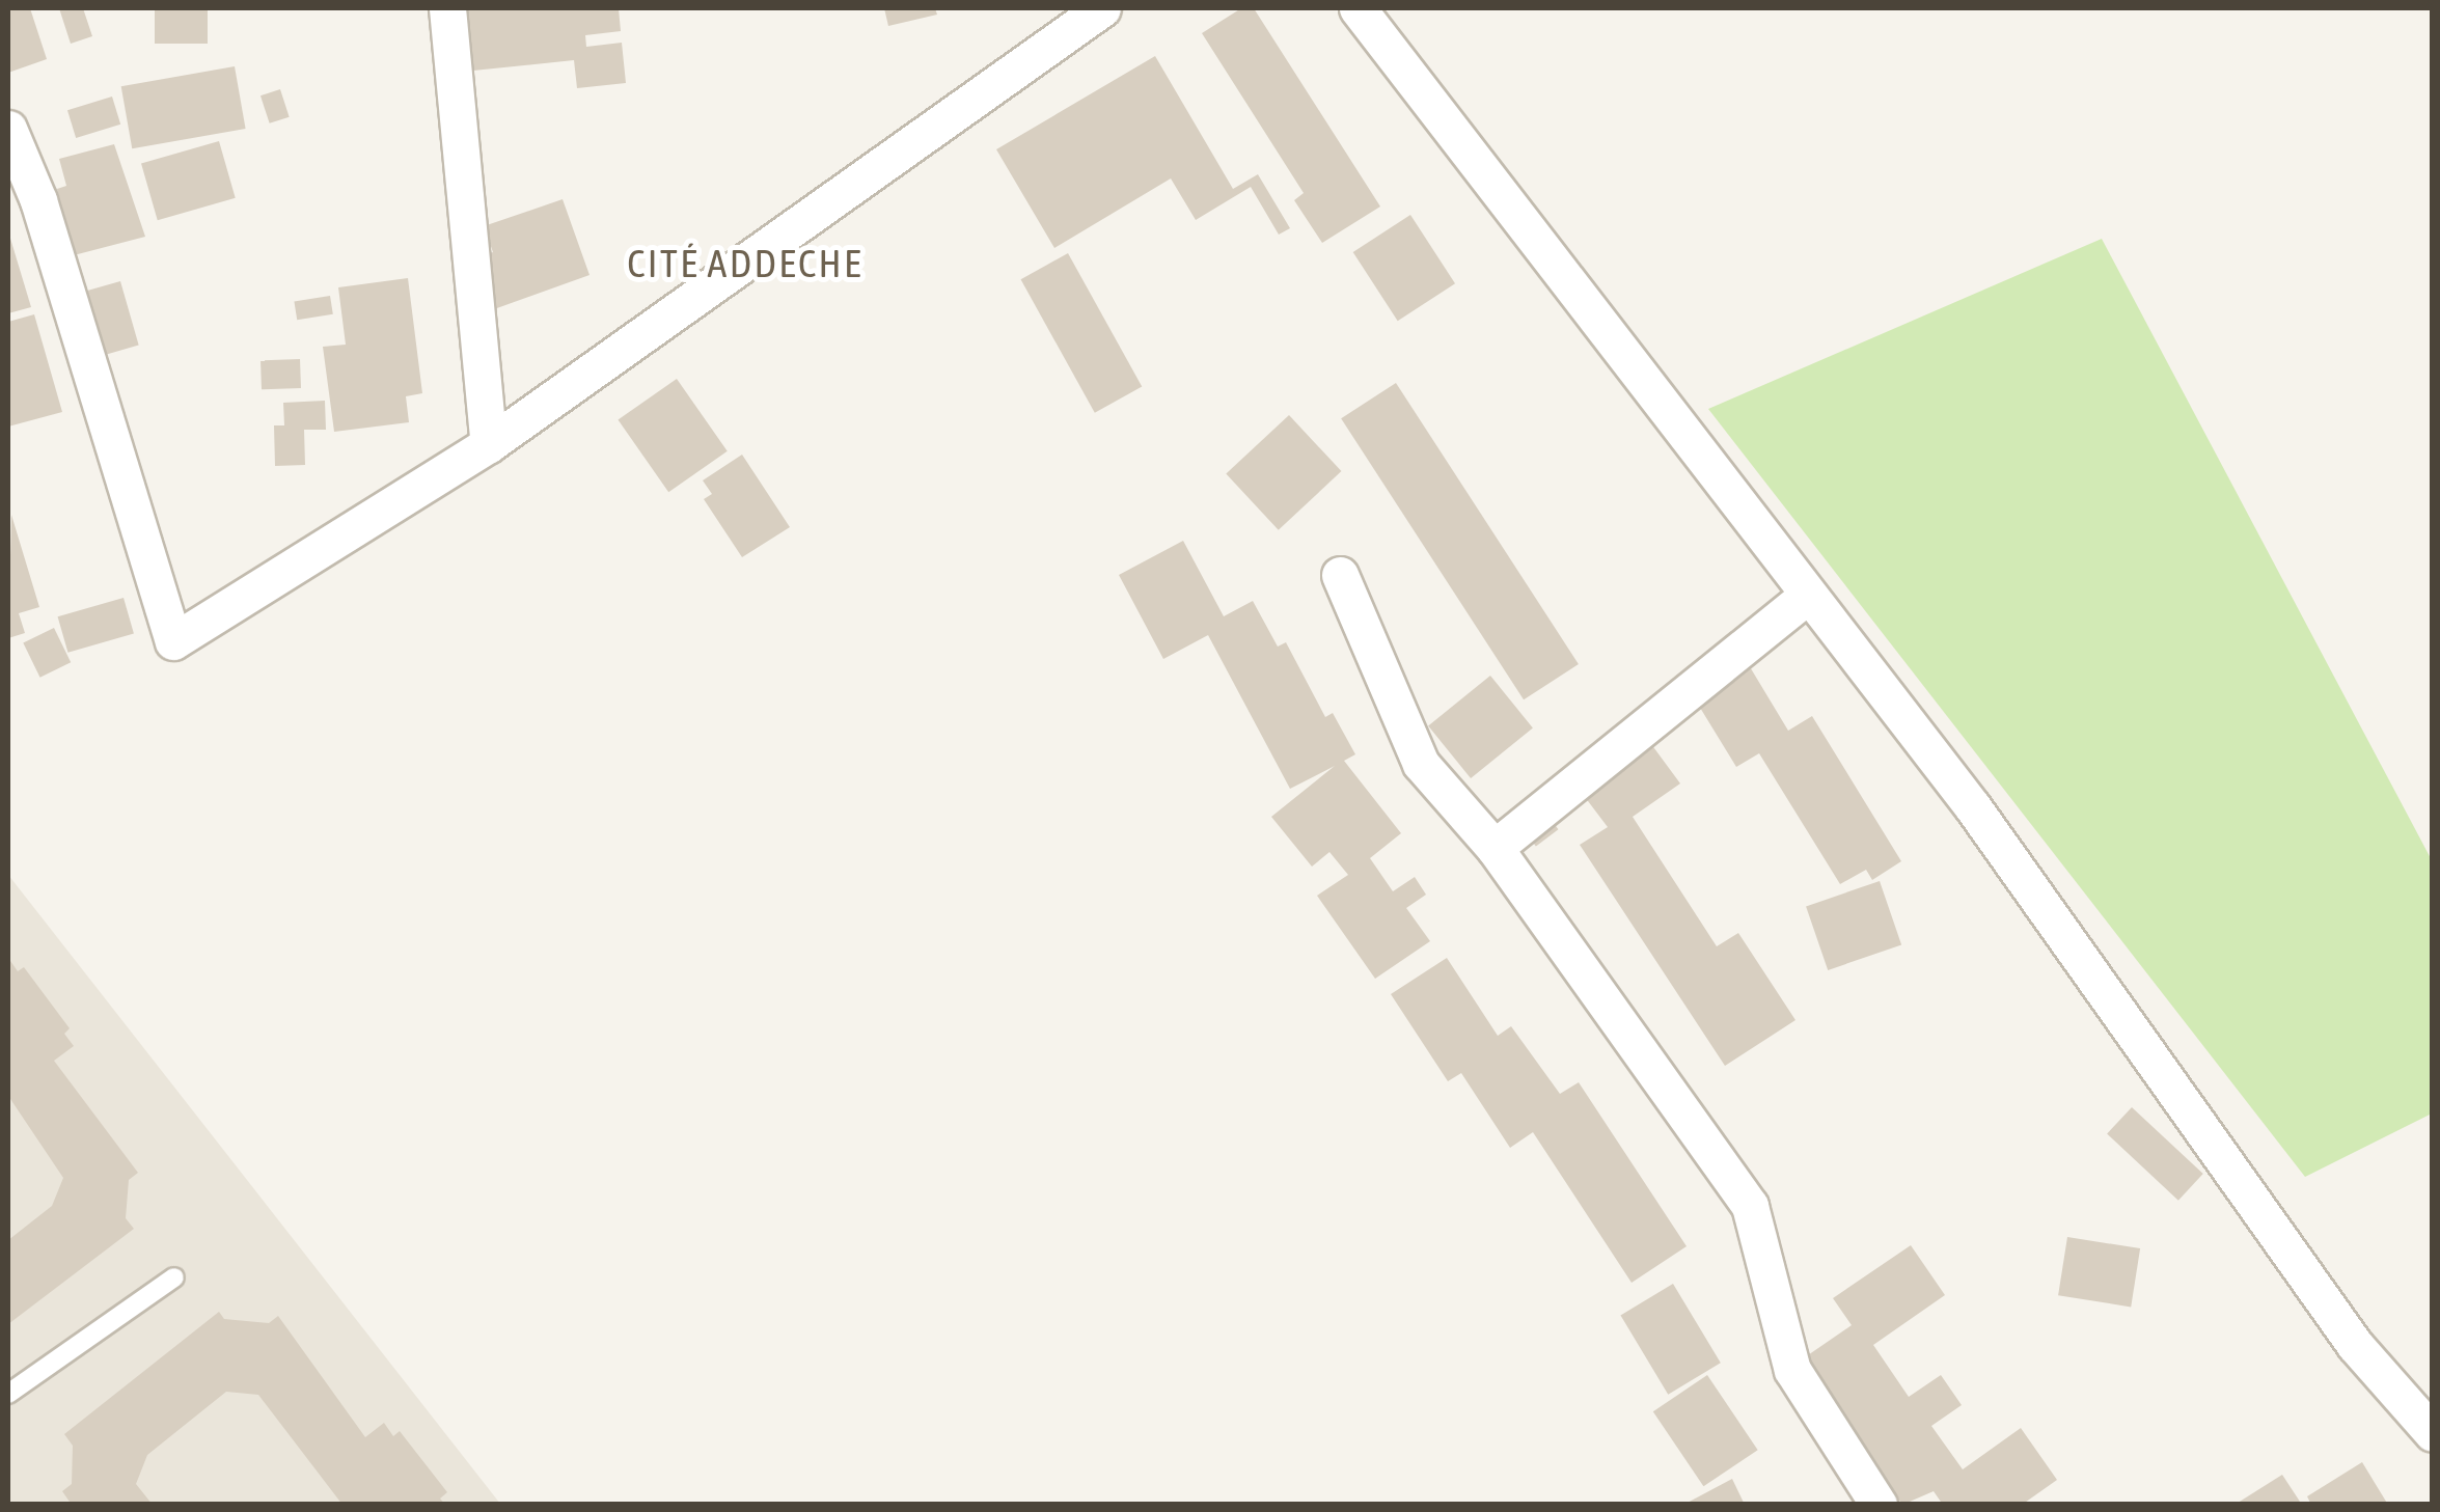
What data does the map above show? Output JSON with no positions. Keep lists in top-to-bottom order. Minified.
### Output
{"districts":["CITÉ ADDECHE"]}
